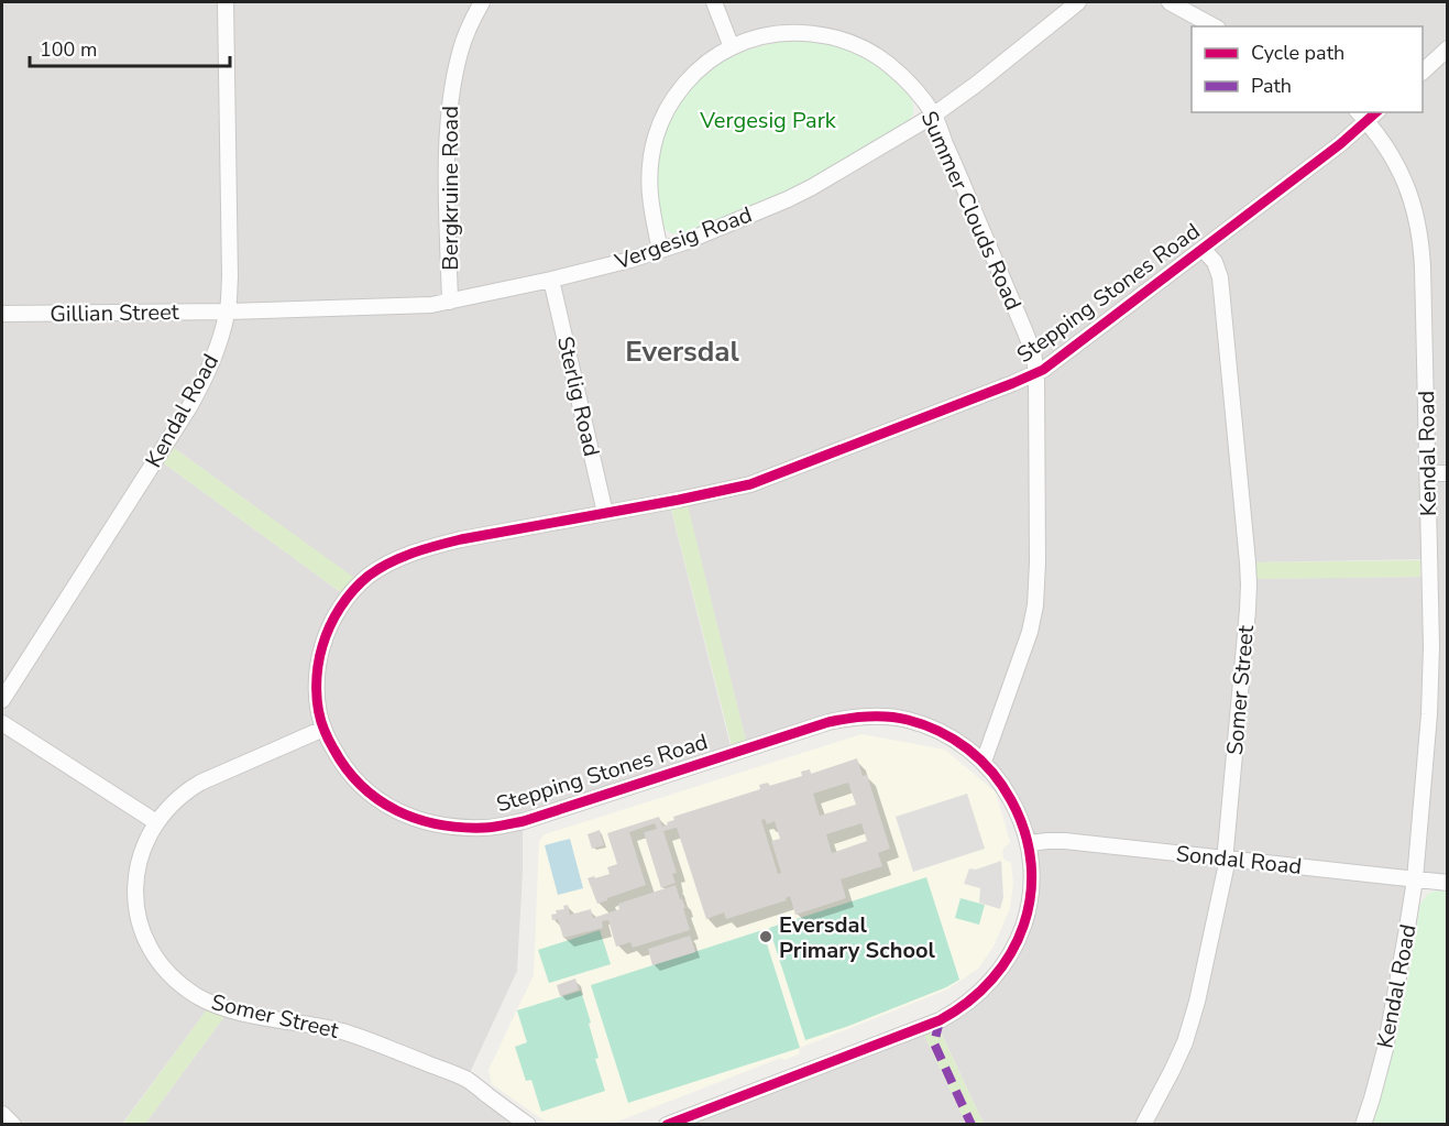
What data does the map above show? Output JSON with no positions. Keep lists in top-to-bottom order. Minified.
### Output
{"streets":{"street":["Bergkruine Road","Summer Clouds Road","Vergesig Road","Stepping Stones Road","Gillian Street","Sterlig Road","Kendal Road","Somer Street","Sondal Road"]},"crossings":[["Bergkruine Road","Vergesig Road"],["Summer Clouds Road","Vergesig Road"],["Summer Clouds Road","Stepping Stones Road"],["Vergesig Road","Gillian Street"],["Vergesig Road","Sterlig Road"],["Vergesig Road","Kendal Road"],["Stepping Stones Road","Sterlig Road"],["Stepping Stones Road","Kendal Road"],["Stepping Stones Road","Somer Street"],["Stepping Stones Road","Sondal Road"],["Gillian Street","Kendal Road"],["Kendal Road","Sondal Road"],["Somer Street","Sondal Road"]],"districts":["Eversdal"],"parks":["Vergesig Park"],"places":["Eversdal Primary School"],"legend":["Cycle path","Path"],"scale_bar":"100 m"}
